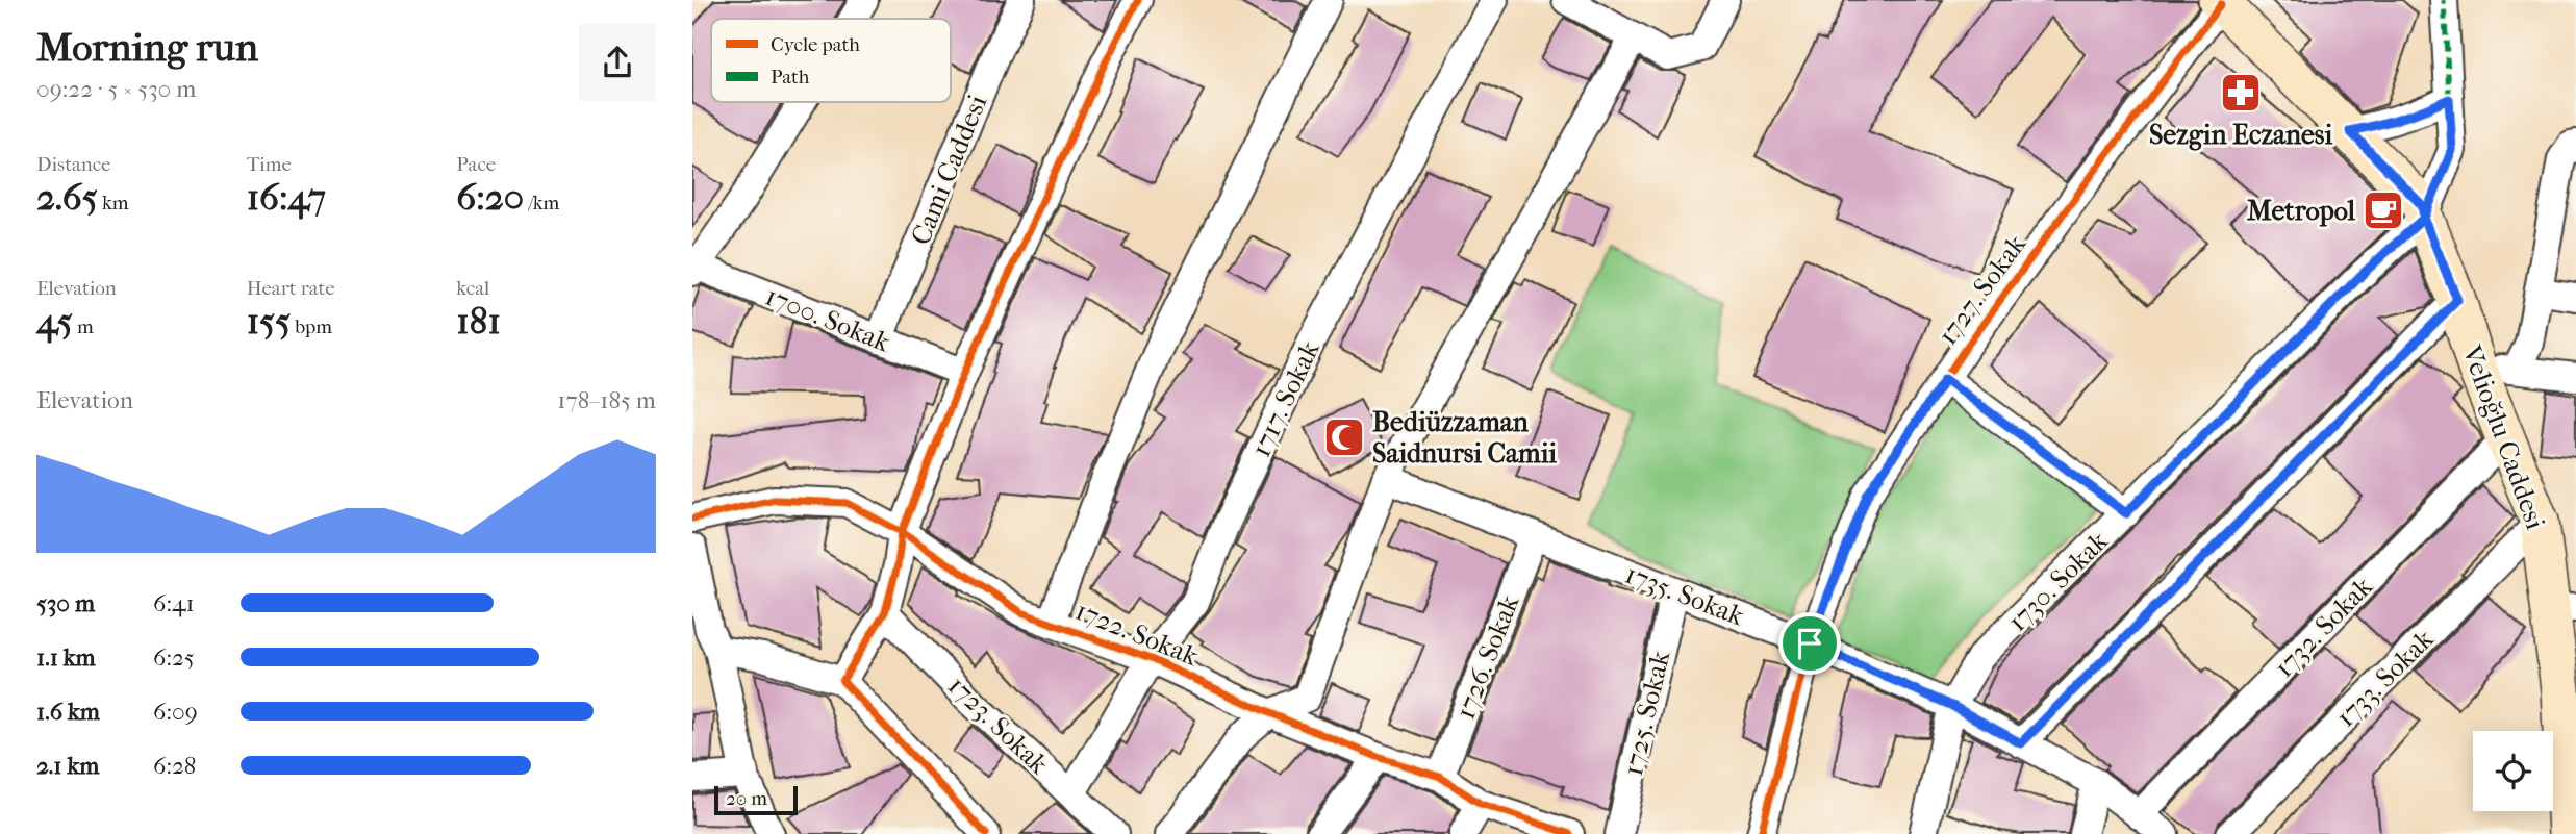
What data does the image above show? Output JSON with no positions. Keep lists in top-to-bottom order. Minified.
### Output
{"streets":{"street":["Cami Caddesi","1727. Sokak","1700. Sokak","1717. Sokak","Velioğlu Caddesi","1730. Sokak","1735. Sokak","1732. Sokak","1722. Sokak","1726. Sokak","1733. Sokak","1725. Sokak","1723. Sokak"]},"crossings":[["Cami Caddesi","1700. Sokak"],["1727. Sokak","Velioğlu Caddesi"],["1727. Sokak","1735. Sokak"],["1717. Sokak","1722. Sokak"],["1717. Sokak","1723. Sokak"],["Velioğlu Caddesi","1730. Sokak"],["Velioğlu Caddesi","1732. Sokak"],["Velioğlu Caddesi","1733. Sokak"],["1730. Sokak","1735. Sokak"],["1735. Sokak","1732. Sokak"],["1735. Sokak","1726. Sokak"],["1735. Sokak","1725. Sokak"],["1722. Sokak","1726. Sokak"]],"places":{"pharmacy":["Sezgin Eczanesi"],"cafe":["Metropol"],"mosque":["Bediüzzaman Saidnursi Camii"]},"legend":["Cycle path","Path"],"scale_bar":"20 m","page":{"heading":["Morning run","09:22 · 5 × 530 m"],"stats":[["Distance","2.65 km"],["Time","16:47"],["Pace","6:20 /km"],["Elevation","45 m"],["Heart rate","155 bpm"],["kcal","181"]],"chart":["Elevation","178–185 m"],"list":[{"name":"530 m","note":"6:41"},{"name":"1.1 km","note":"6:25"},{"name":"1.6 km","note":"6:09"},{"name":"2.1 km","note":"6:28"}],"scale":"20 m"}}
